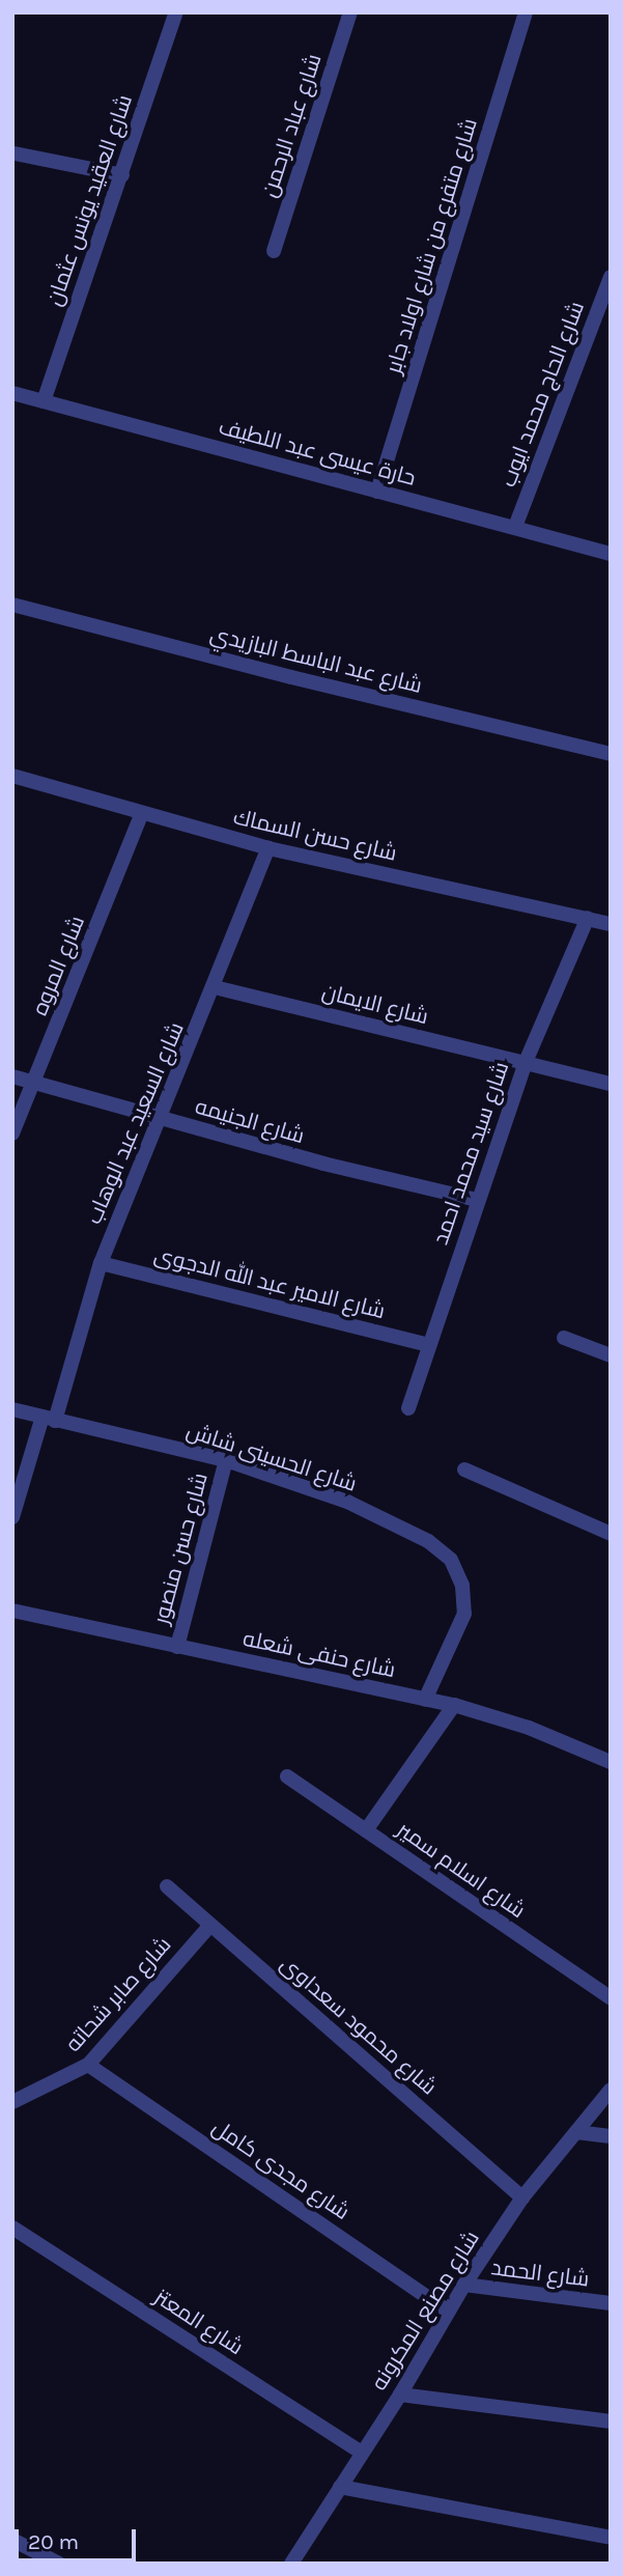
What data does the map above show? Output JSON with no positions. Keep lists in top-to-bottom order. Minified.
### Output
{"streets":{"street":["شارع عباد الرحمن","شارع العقيد يونس عثمان","شارع متفرع من شارع اولاد جابر","شارع الحاج محمد ايوب","حارة عيسى عبد اللطيف","شارع عبد الباسط البازيدي","شارع حسن السماك","شارع المروه","شارع الايمان","شارع الجنيمه","شارع السعيد عبد الوهاب","شارع سيد محمد احمد","شارع الامير عبد الله الدجوى","شارع الحسينى شاش","شارع حسن منصور","شارع حنفى شعله","شارع اسلام سمير","شارع صابر شحاته","شارع محمود سعداوى","شارع مجدى كامل","شارع الحمد","شارع مصنع المكرونه","شارع المعتز"]},"crossings":[["شارع العقيد يونس عثمان","حارة عيسى عبد اللطيف"],["شارع متفرع من شارع اولاد جابر","حارة عيسى عبد اللطيف"],["شارع الحاج محمد ايوب","حارة عيسى عبد اللطيف"],["شارع حسن السماك","شارع المروه"],["شارع حسن السماك","شارع السعيد عبد الوهاب"],["شارع حسن السماك","شارع سيد محمد احمد"],["شارع المروه","شارع الجنيمه"],["شارع الايمان","شارع السعيد عبد الوهاب"],["شارع الايمان","شارع سيد محمد احمد"],["شارع الجنيمه","شارع السعيد عبد الوهاب"],["شارع الجنيمه","شارع سيد محمد احمد"],["شارع السعيد عبد الوهاب","شارع الامير عبد الله الدجوى"],["شارع السعيد عبد الوهاب","شارع الحسينى شاش"],["شارع سيد محمد احمد","شارع الامير عبد الله الدجوى"],["شارع الحسينى شاش","شارع حسن منصور"],["شارع الحسينى شاش","شارع حنفى شعله"],["شارع حسن منصور","شارع حنفى شعله"],["شارع صابر شحاته","شارع محمود سعداوى"],["شارع صابر شحاته","شارع مجدى كامل"],["شارع محمود سعداوى","شارع مصنع المكرونه"],["شارع مجدى كامل","شارع مصنع المكرونه"],["شارع الحمد","شارع مصنع المكرونه"],["شارع مصنع المكرونه","شارع المعتز"]],"scale_bar":"20 m"}
